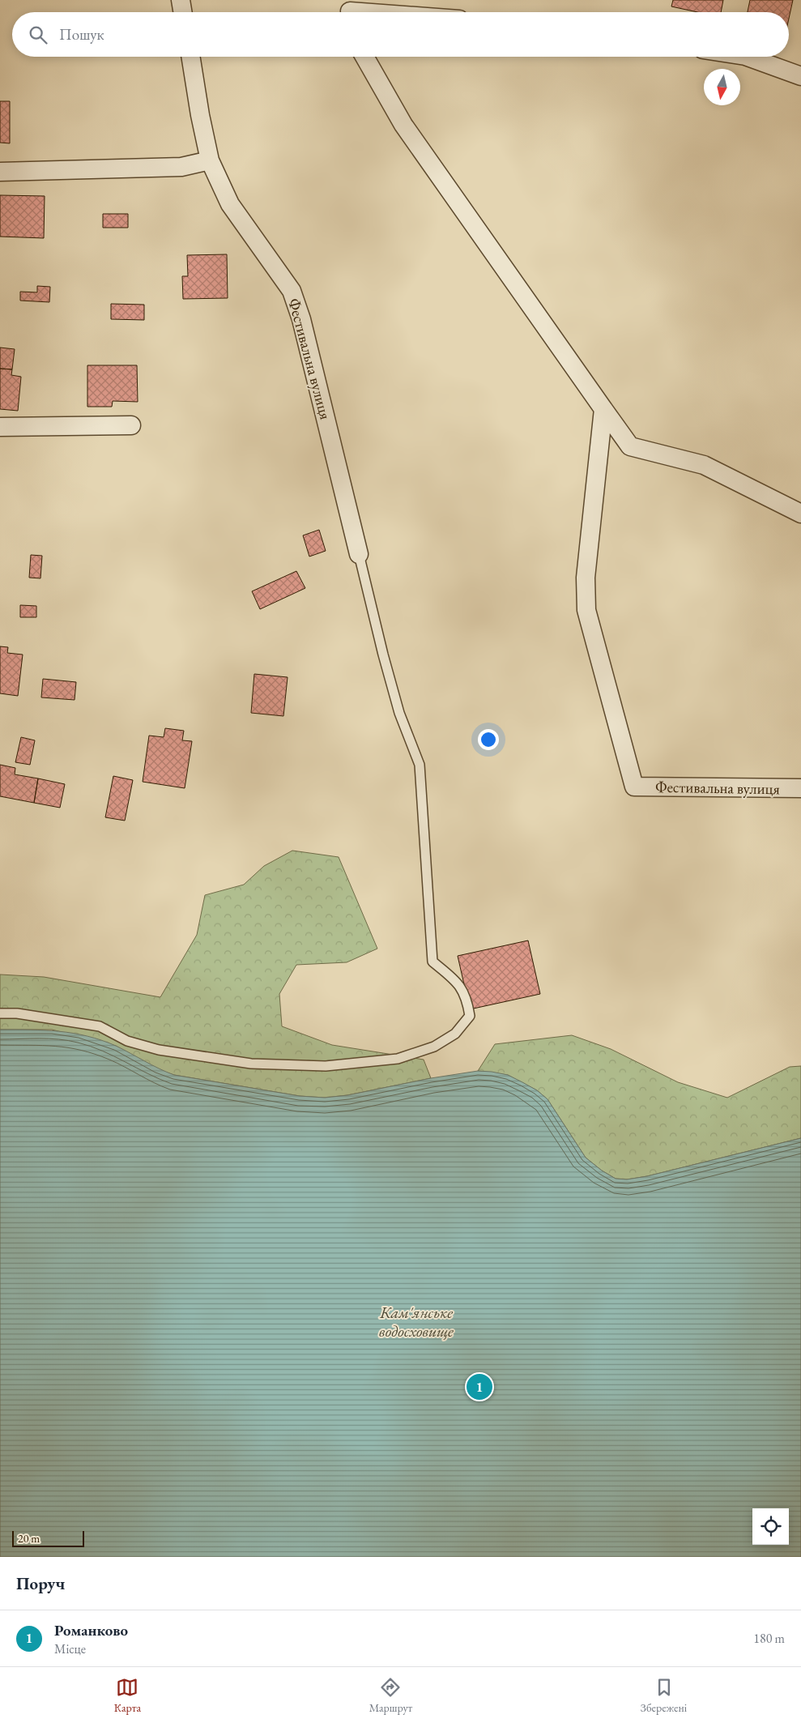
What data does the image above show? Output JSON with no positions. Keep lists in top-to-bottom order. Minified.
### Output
{"streets":{"street":["Фестивальна вулиця"]},"water":["Кам'янське водосховище"],"scale_bar":"20 m","north":"bottom","page":{"search":"Пошук","pins":"1","scale":"20 m","heading":"Поруч","list":[{"mark":"1","name":"Романково","note":"Місце","value":"180 m"}],"nav":["Карта","Маршрут","Збережені"]}}
